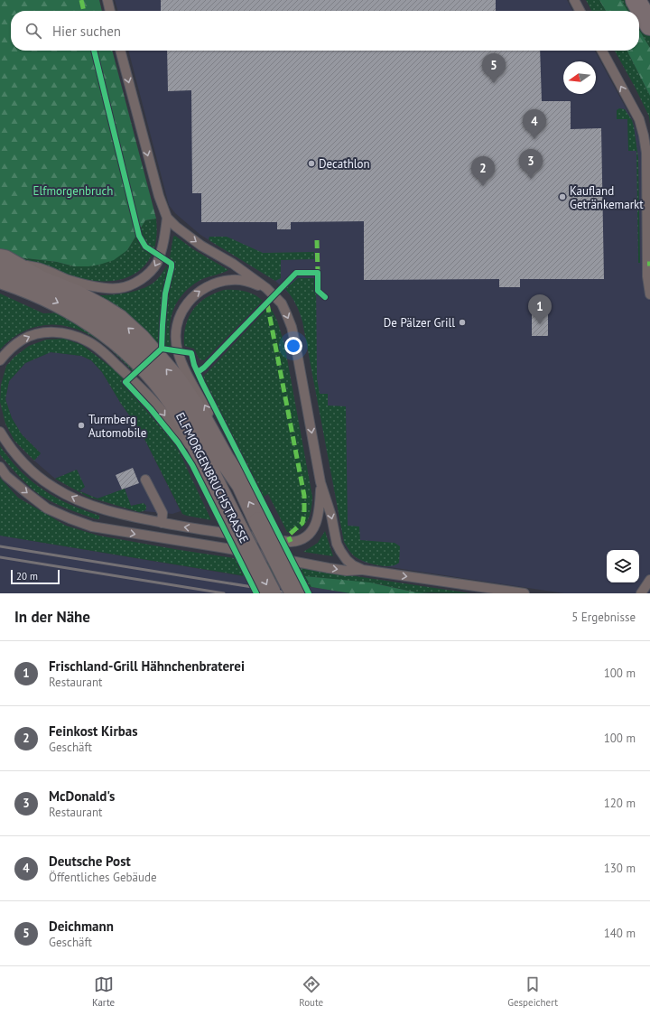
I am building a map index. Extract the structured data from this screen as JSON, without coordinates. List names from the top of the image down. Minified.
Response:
{"streets":{"main road":["ELFMORGENBRUCHSTRASSE"]},"parks":["Elfmorgenbruch"],"places":["Decathlon","Kaufland Getränkemarkt","De Pälzer Grill","Turmberg Automobile"],"scale_bar":"20 m","north":"left","page":{"search":"Hier suchen","pins":["5","4","3","2","1"],"scale":"20 m","heading":["In der Nähe","5 Ergebnisse"],"list":[{"mark":"1","name":"Frischland-Grill Hähnchenbraterei","note":"Restaurant","value":"100 m"},{"mark":"2","name":"Feinkost Kirbas","note":"Geschäft","value":"100 m"},{"mark":"3","name":"McDonald's","note":"Restaurant","value":"120 m"},{"mark":"4","name":"Deutsche Post","note":"Öffentliches Gebäude","value":"130 m"},{"mark":"5","name":"Deichmann","note":"Geschäft","value":"140 m"}],"nav":["Karte","Route","Gespeichert"]}}
